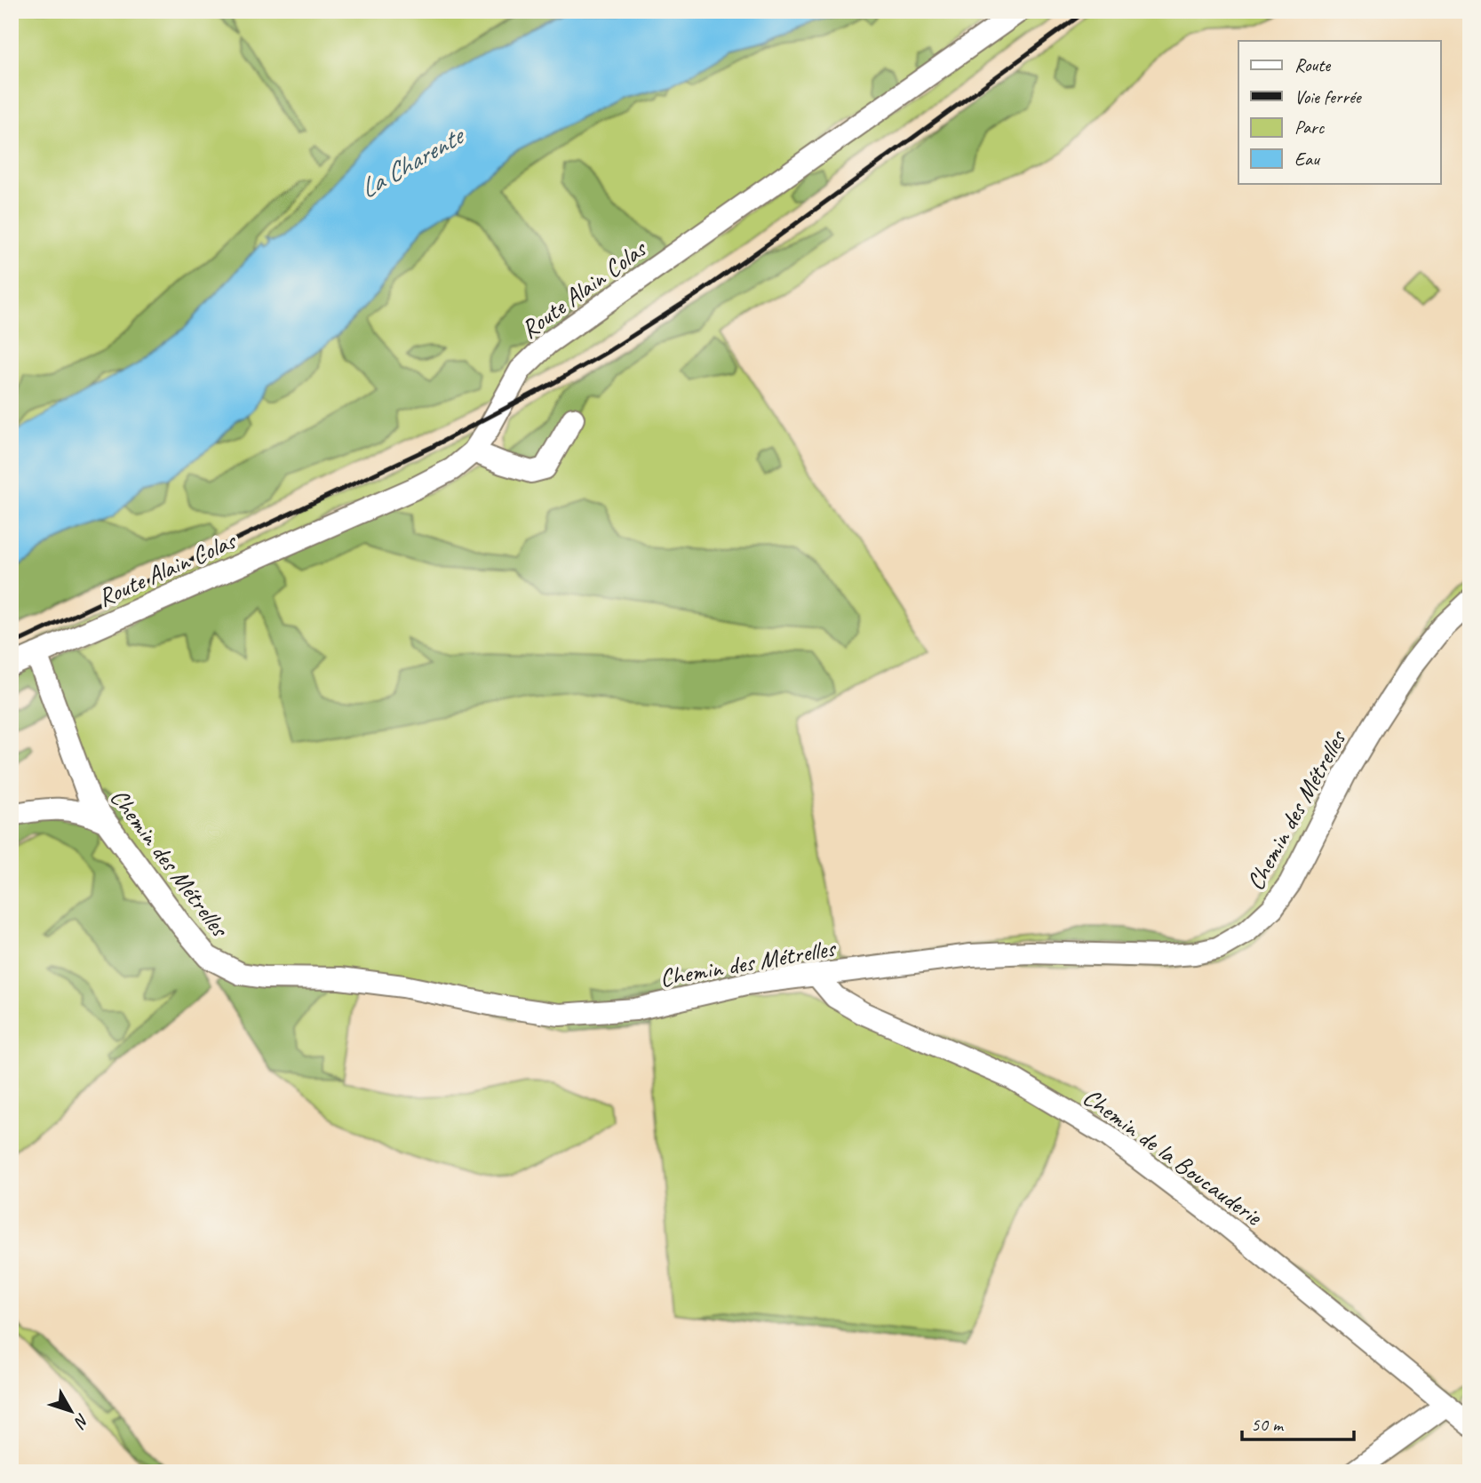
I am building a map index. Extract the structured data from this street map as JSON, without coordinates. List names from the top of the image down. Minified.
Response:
{"streets":{"street":["Route Alain Colas","Chemin des Métrelles","Chemin de la Boucauderie"]},"crossings":[["Route Alain Colas","Chemin des Métrelles"],["Chemin des Métrelles","Chemin de la Boucauderie"]],"water":["La Charente"],"legend":["Route","Voie ferrée","Parc","Eau"],"scale_bar":"50 m","north":"bottom right"}
